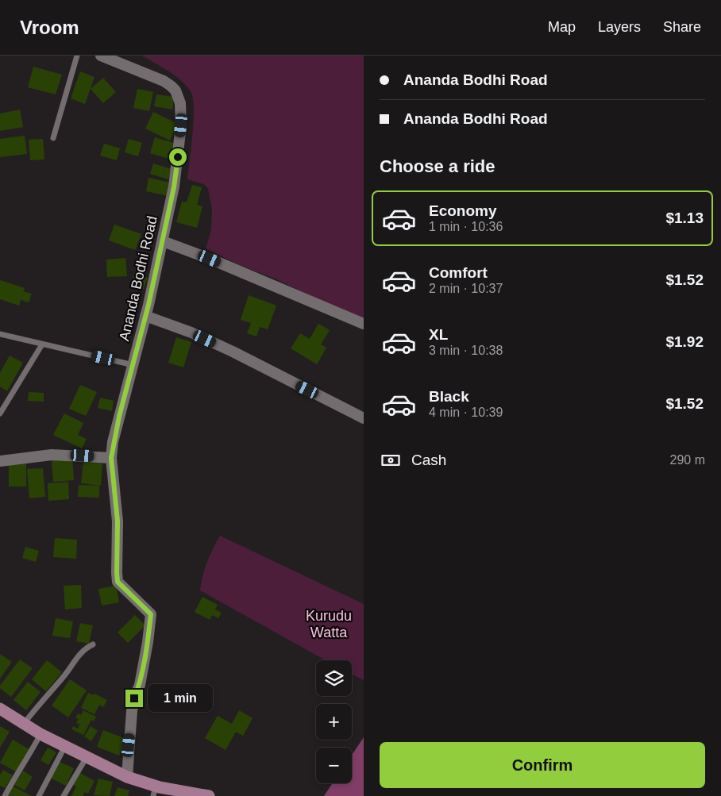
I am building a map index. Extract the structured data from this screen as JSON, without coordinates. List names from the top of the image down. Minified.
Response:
{"streets":{"street":["Ananda Bodhi Road"]},"parks":["Kurudu Watta"],"page":{"header":"Vroom","nav":["Map","Layers","Share"],"banner":["Ananda Bodhi Road","Ananda Bodhi Road"],"heading":"Choose a ride","list":[{"name":"Economy","note":"1 min · 10:36","value":"$1.13"},{"name":"Comfort","note":"2 min · 10:37","value":"$1.52"},{"name":"XL","note":"3 min · 10:38","value":"$1.92"},{"name":"Black","note":"4 min · 10:39","value":"$1.52"}],"pay":["Cash","290 m"],"map_buttons":["+","−"],"bubble":"1 min","buttons":"Confirm"}}
